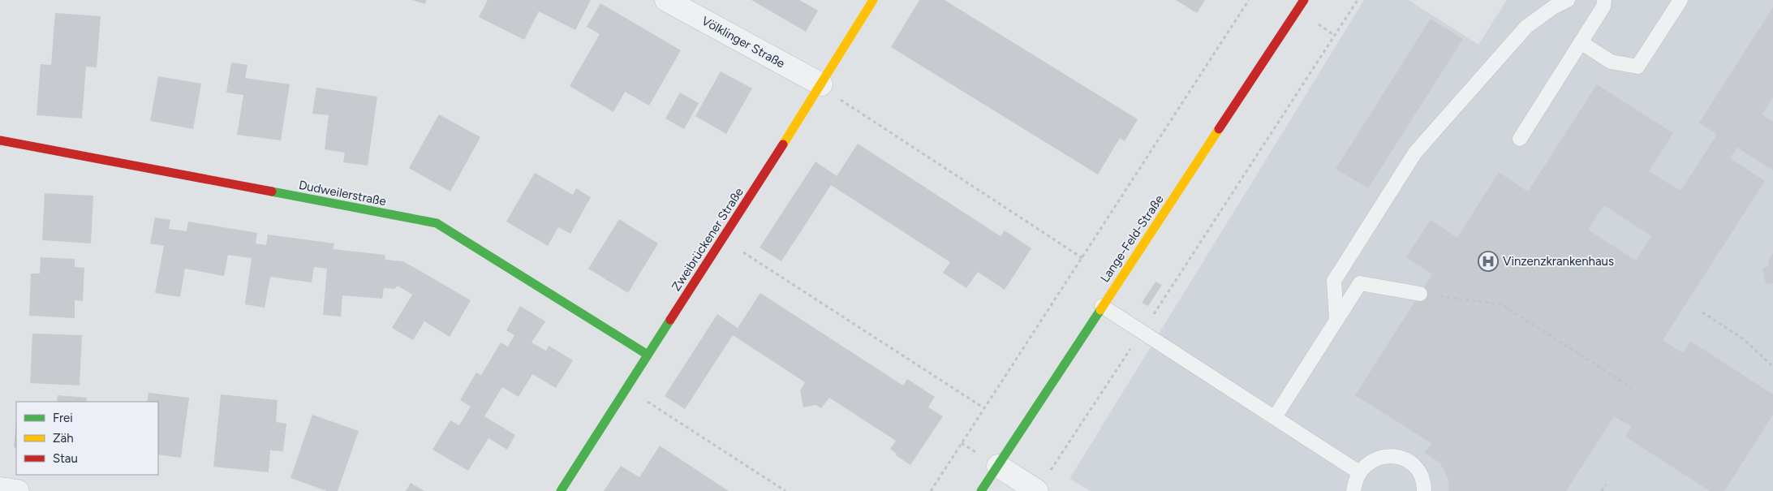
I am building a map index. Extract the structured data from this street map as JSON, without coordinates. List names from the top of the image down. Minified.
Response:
{"streets":{"street":["Völklinger Straße","Dudweilerstraße","Lange-Feld-Straße","Zweibrückener Straße"]},"crossings":[["Völklinger Straße","Zweibrückener Straße"],["Dudweilerstraße","Zweibrückener Straße"]],"places":{"hospital":["Vinzenzkrankenhaus"]},"legend":["Frei","Zäh","Stau"]}
